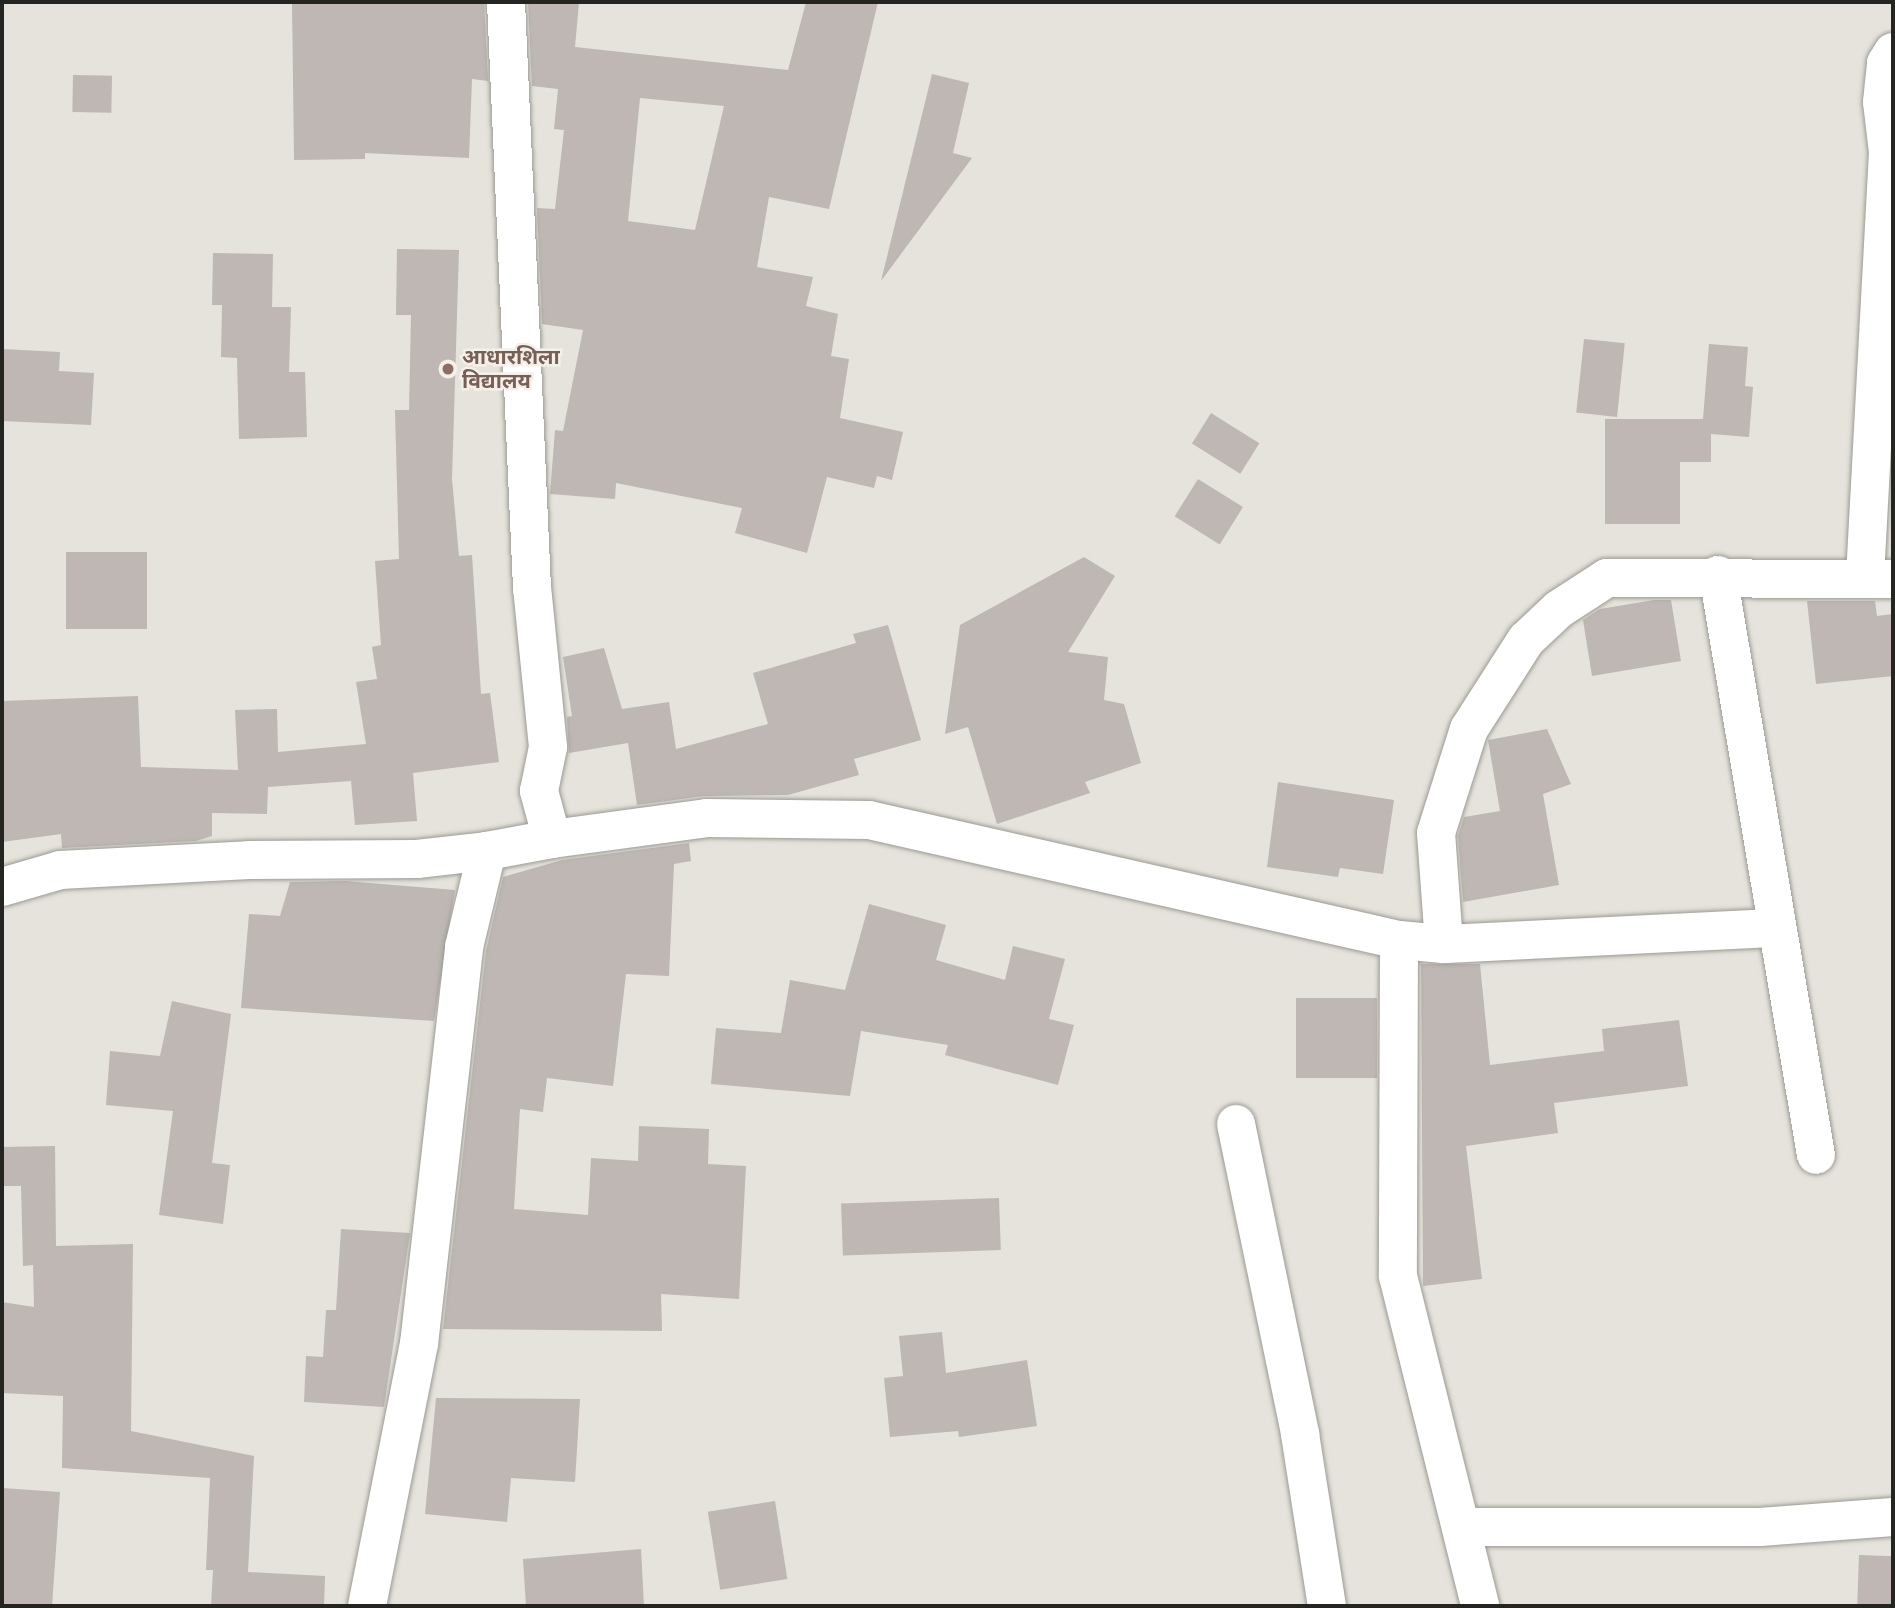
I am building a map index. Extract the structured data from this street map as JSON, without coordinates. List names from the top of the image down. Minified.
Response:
{"places":["आधारशिला विद्यालय"]}
